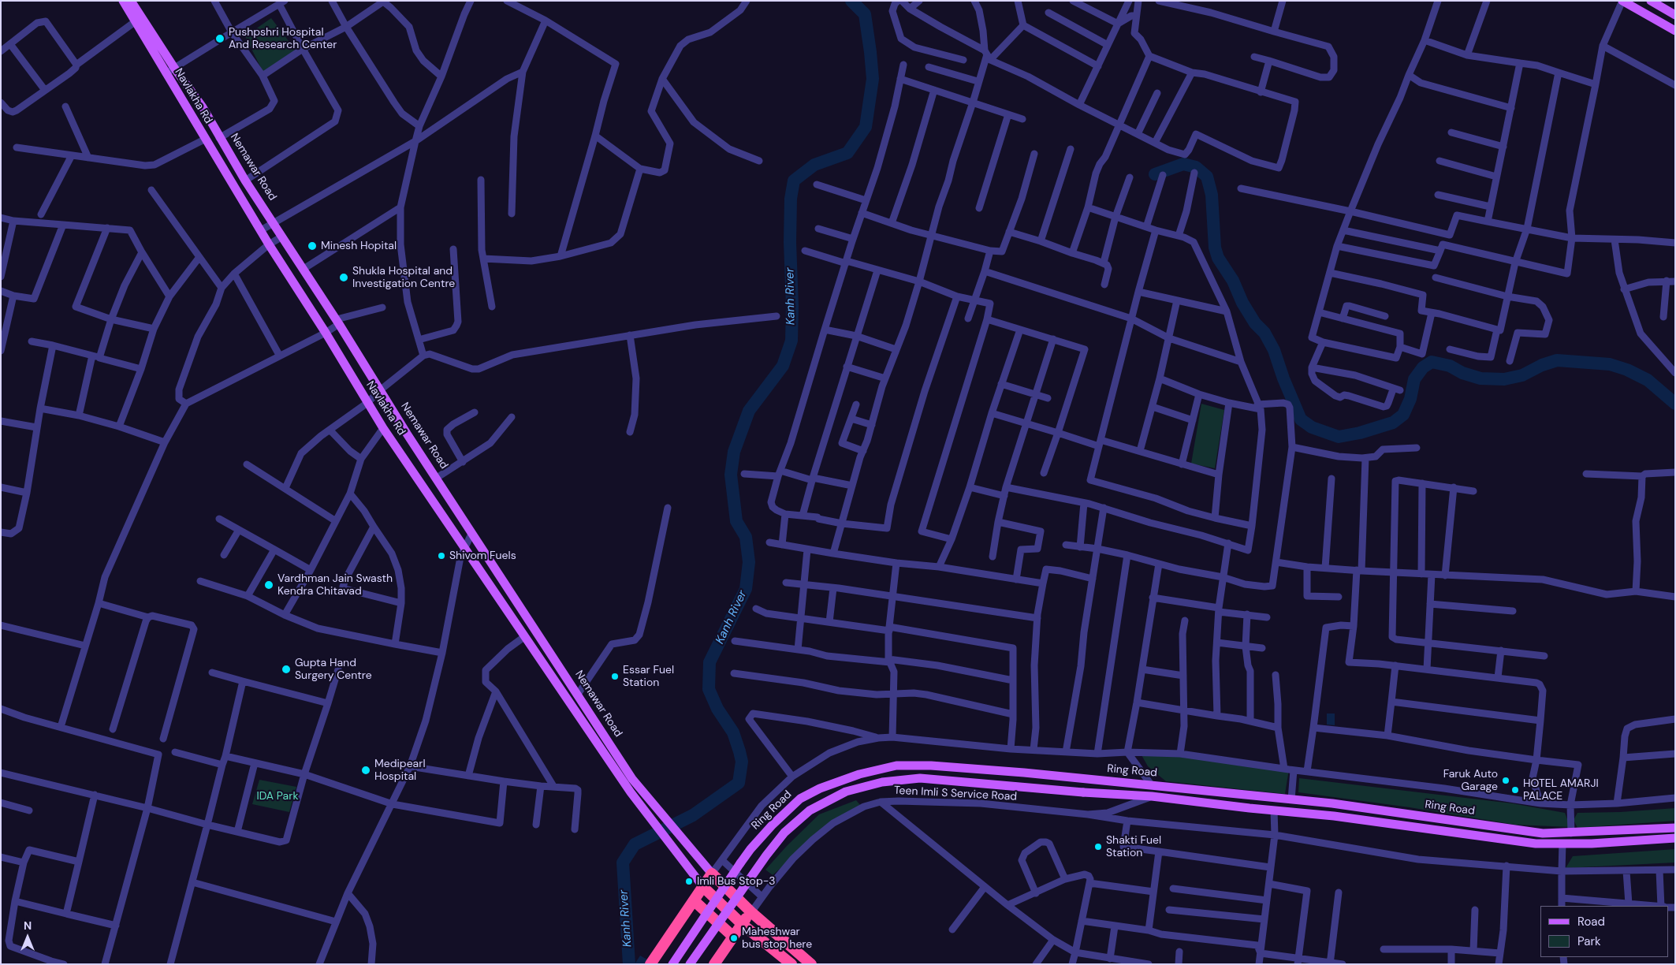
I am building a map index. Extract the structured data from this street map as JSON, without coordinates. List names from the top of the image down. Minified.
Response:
{"streets":{"main road":["Navlakha Rd","Nemawar Road","Ring Road"],"street":["Teen Imli S Service Road"]},"water":["Kanh River"],"parks":["IDA Park"],"places":["Pushpshri Hospital And Research Center","Minesh Hopital","Shukla Hospital and Investigation Centre","Shivom Fuels","Vardhman Jain Swasth Kendra Chitavad","Gupta Hand Surgery Centre","Essar Fuel Station","Medipearl Hospital","Faruk Auto Garage","HOTEL AMARJI PALACE","Shakti Fuel Station","Imli Bus Stop-3","Maheshwar bus stop here"],"legend":["Road","Park"],"north":"top"}
